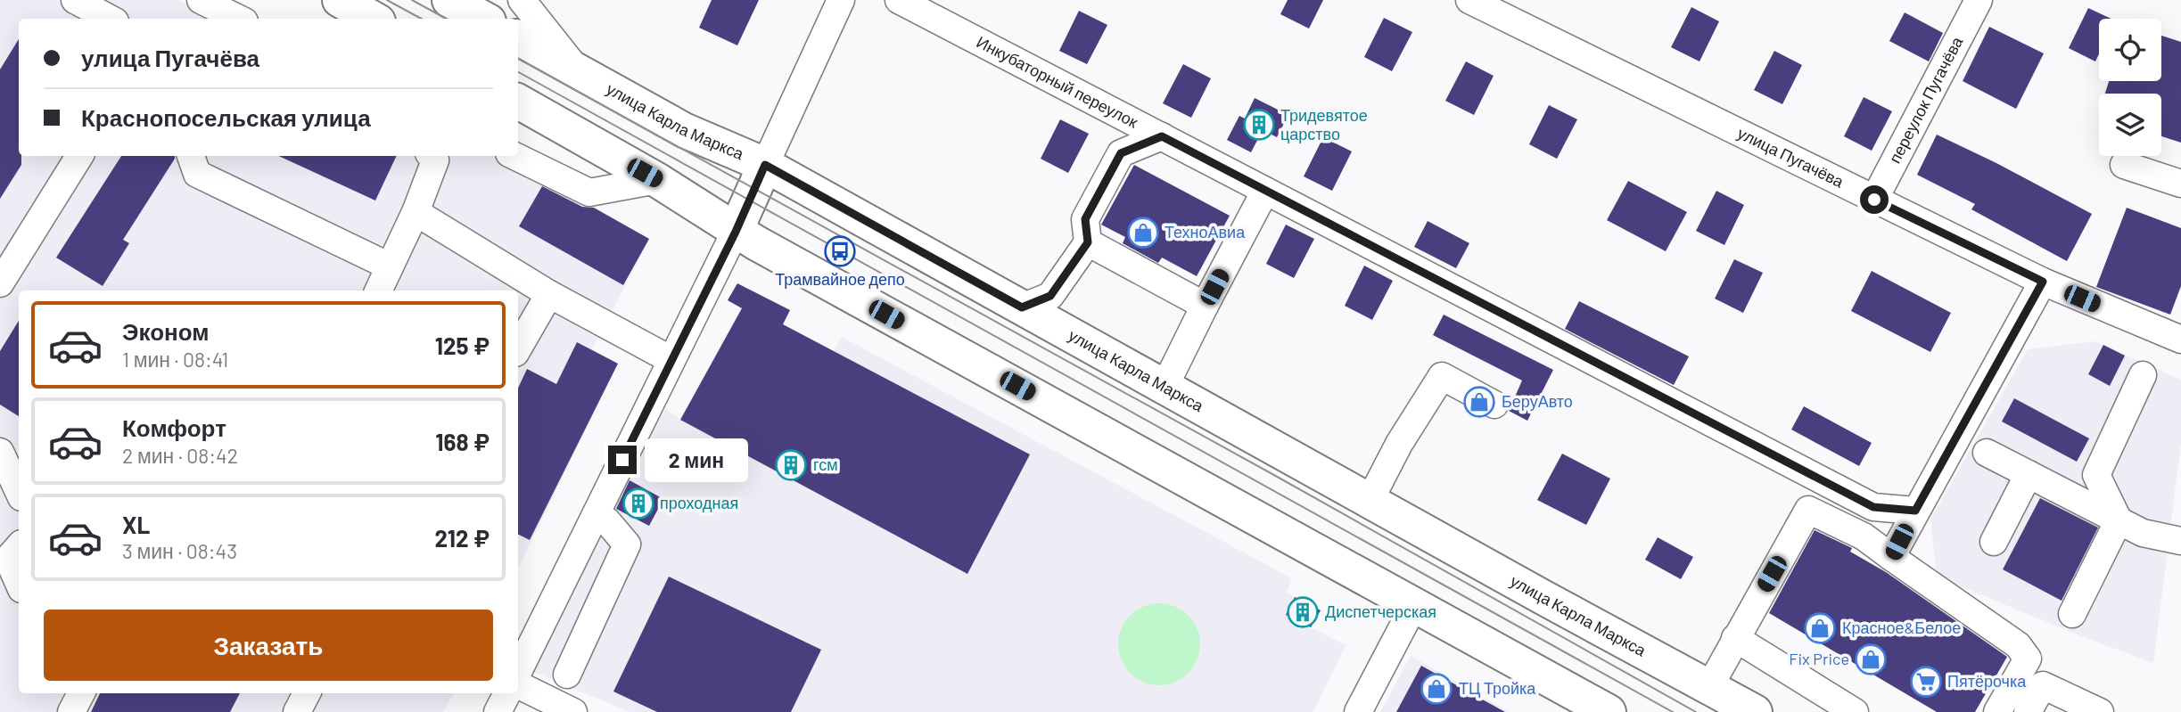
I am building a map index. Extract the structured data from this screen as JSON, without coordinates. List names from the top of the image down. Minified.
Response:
{"streets":{"main road":["улица Карла Маркса"],"street":["Инкубаторный переулок","переулок Пугачёва","улица Пугачёва"]},"crossings":[["переулок Пугачёва","улица Пугачёва"]],"places":{"building":["Тридевятое царство","гсм","проходная","Диспетчерская"],"shop":["ТехноАвиа","БеруАвто","Красное&Белое","Fix Price","ТЦ Тройка"],"bus stop":["Трамвайное депо"],"supermarket":["Пятёрочка"]},"page":{"banner":["улица Пугачёва","Краснопосельская улица"],"list":[{"name":"Эконом","note":"1 мин · 08:41","value":"125 ₽"},{"name":"Комфорт","note":"2 мин · 08:42","value":"168 ₽"},{"name":"XL","note":"3 мин · 08:43","value":"212 ₽"}],"bubble":"2 мин","buttons":"Заказать"}}
